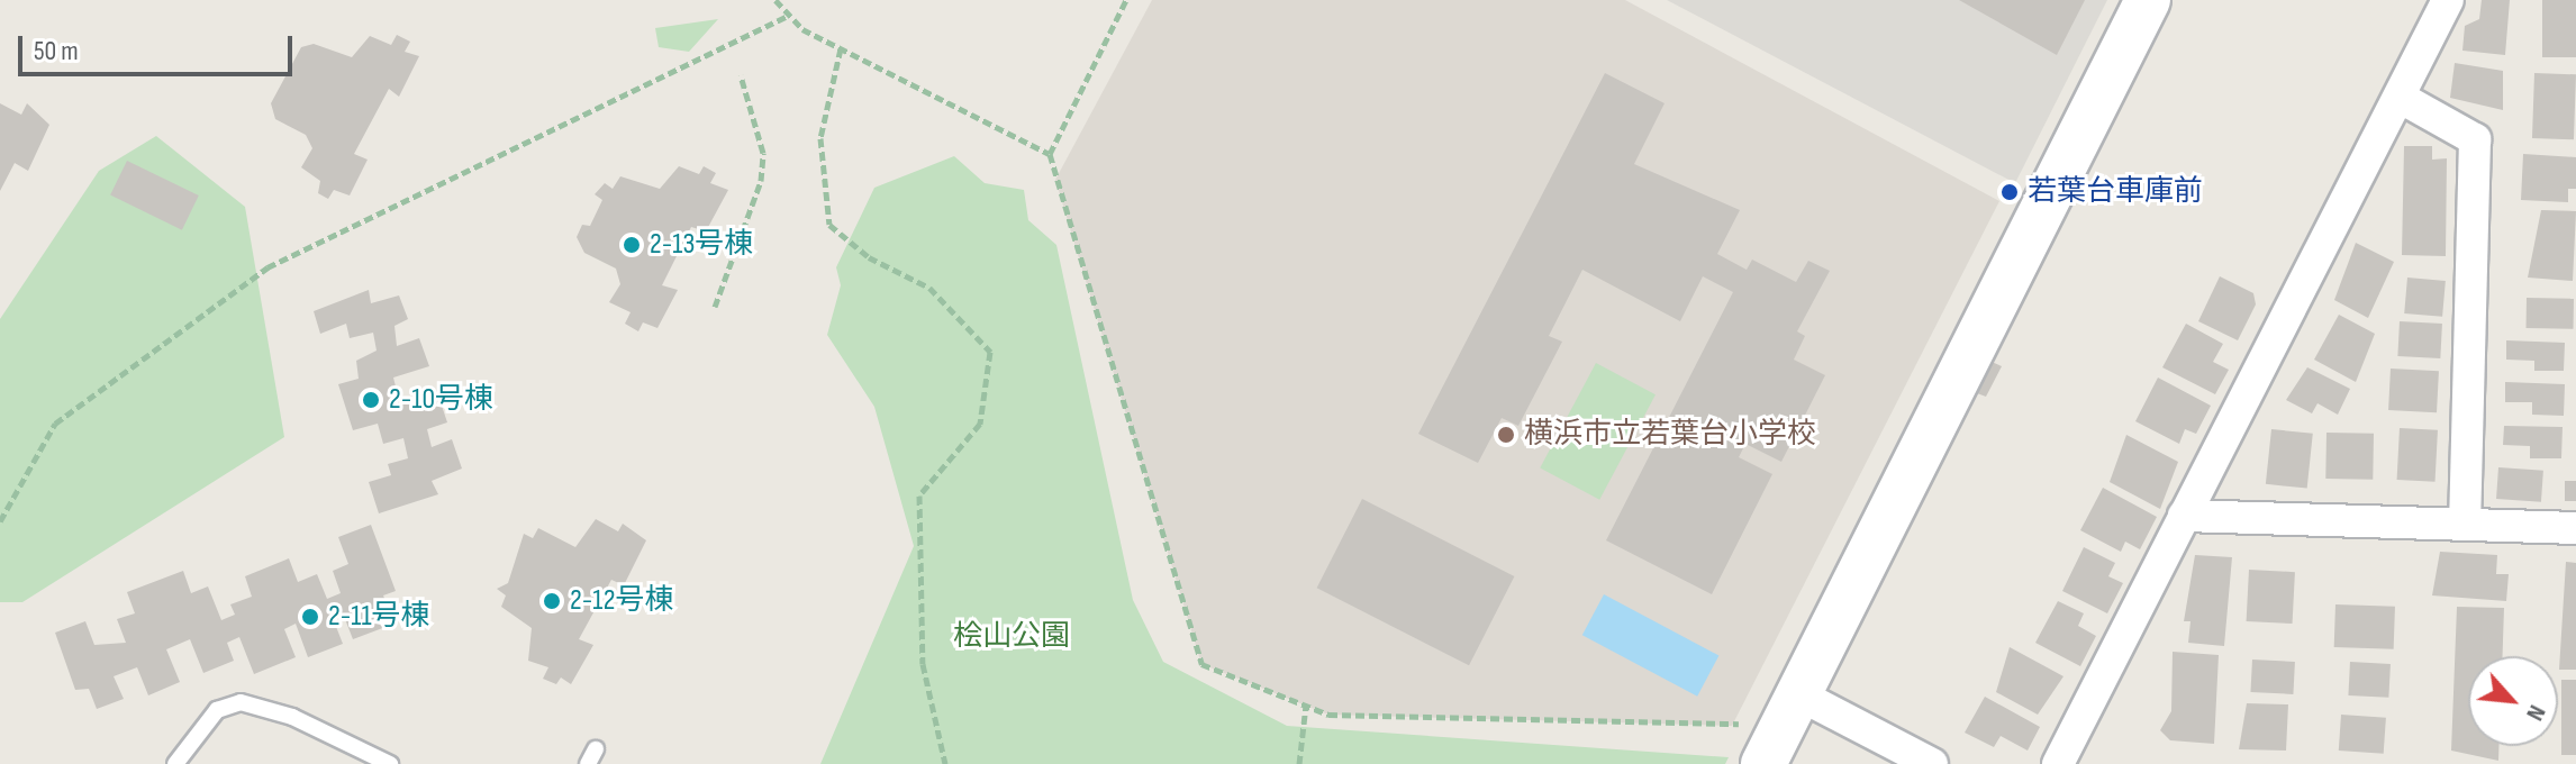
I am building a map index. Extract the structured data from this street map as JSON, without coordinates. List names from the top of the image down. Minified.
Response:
{"parks":["桧山公園"],"places":["若葉台車庫前","2-13号棟","2-10号棟","横浜市立若葉台小学校","2-12号棟","2-11号棟"],"scale_bar":"50 m","north":"bottom right"}
